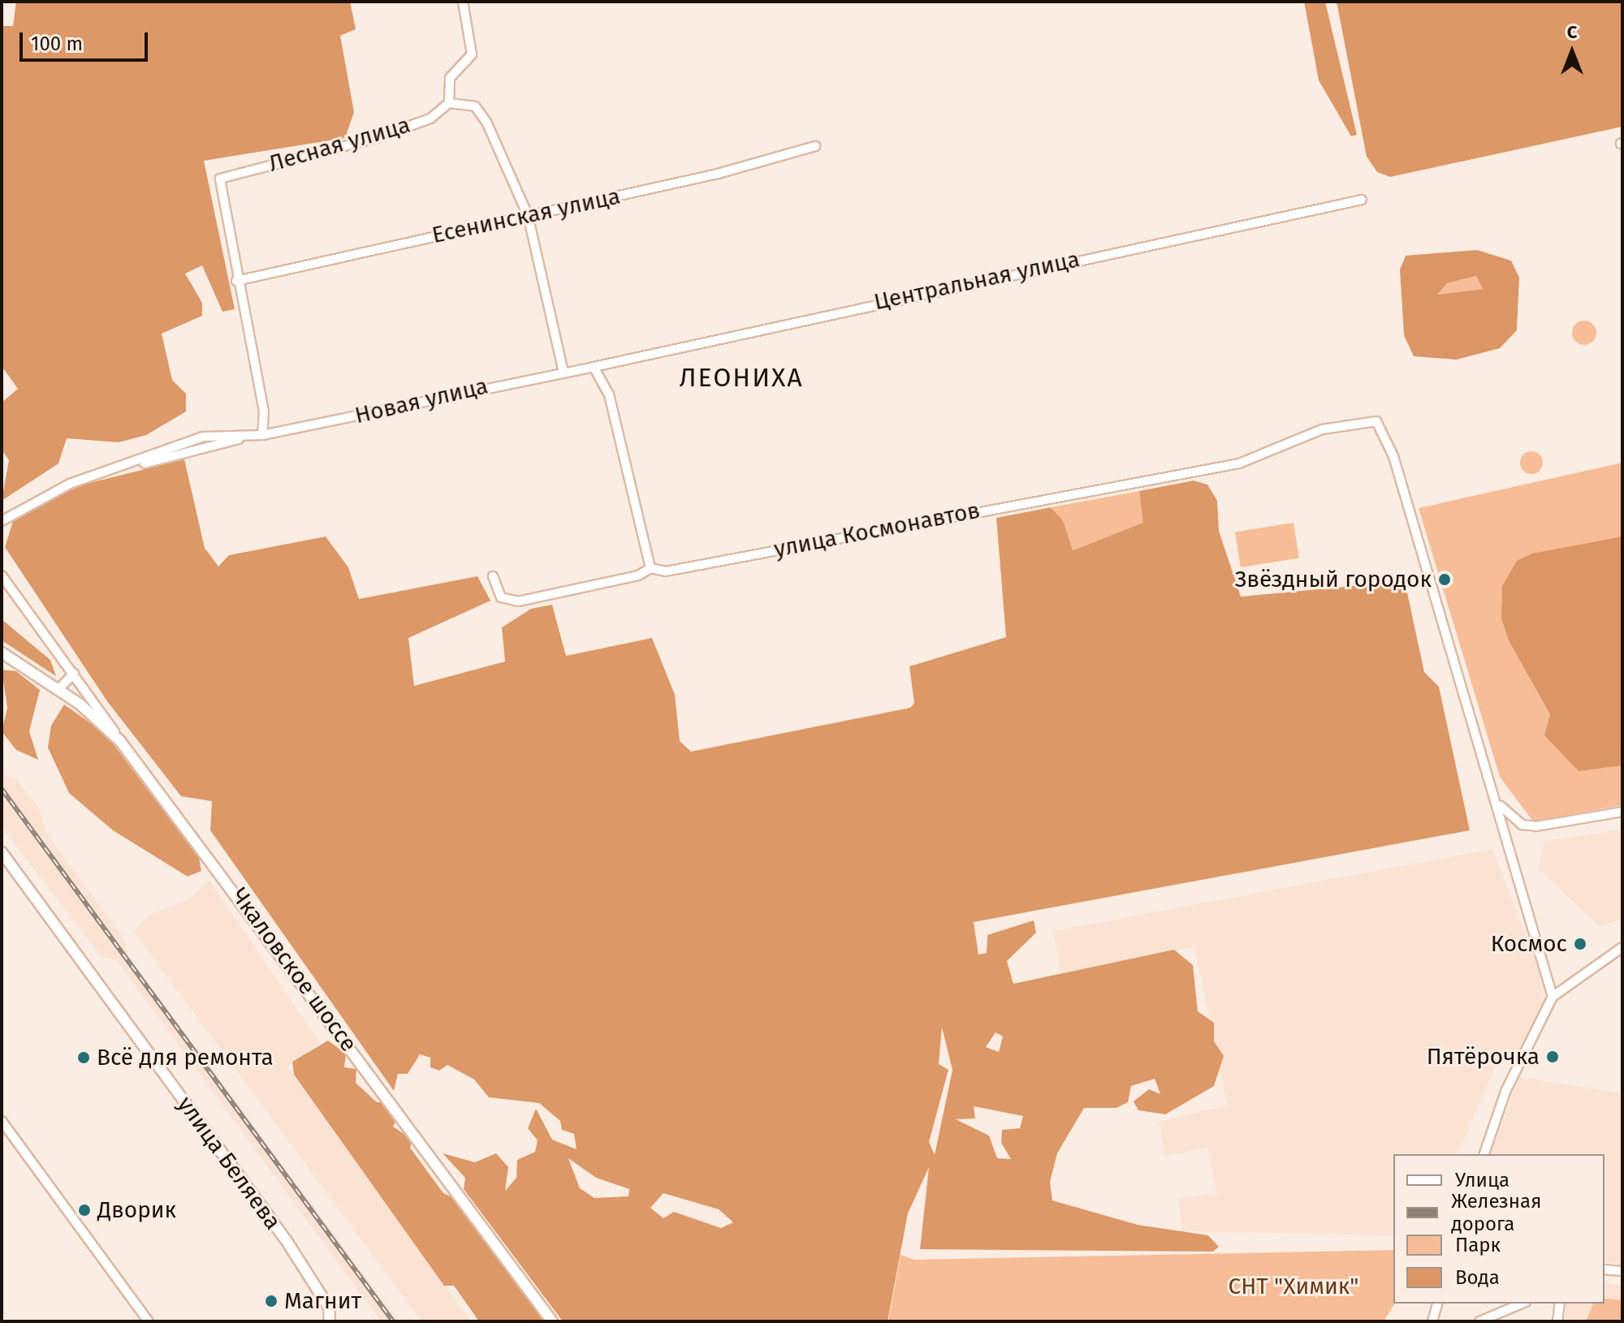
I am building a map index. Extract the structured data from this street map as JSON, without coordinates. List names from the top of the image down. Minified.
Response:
{"streets":{"street":["Лесная улица","Есенинская улица","Центральная улица","Новая улица","улица Космонавтов","Чкаловское шоссе","улица Беляева"]},"crossings":[["Лесная улица","Есенинская улица"],["Центральная улица","Новая улица"]],"districts":["ЛЕОНИХА"],"parks":["СНТ \"Химик\""],"places":["Звёздный городок","Космос","Пятёрочка","Всё для ремонта","Дворик","Магнит"],"legend":["Улица","Железная дорога","Парк","Вода"],"scale_bar":"100 m","north":"top"}
